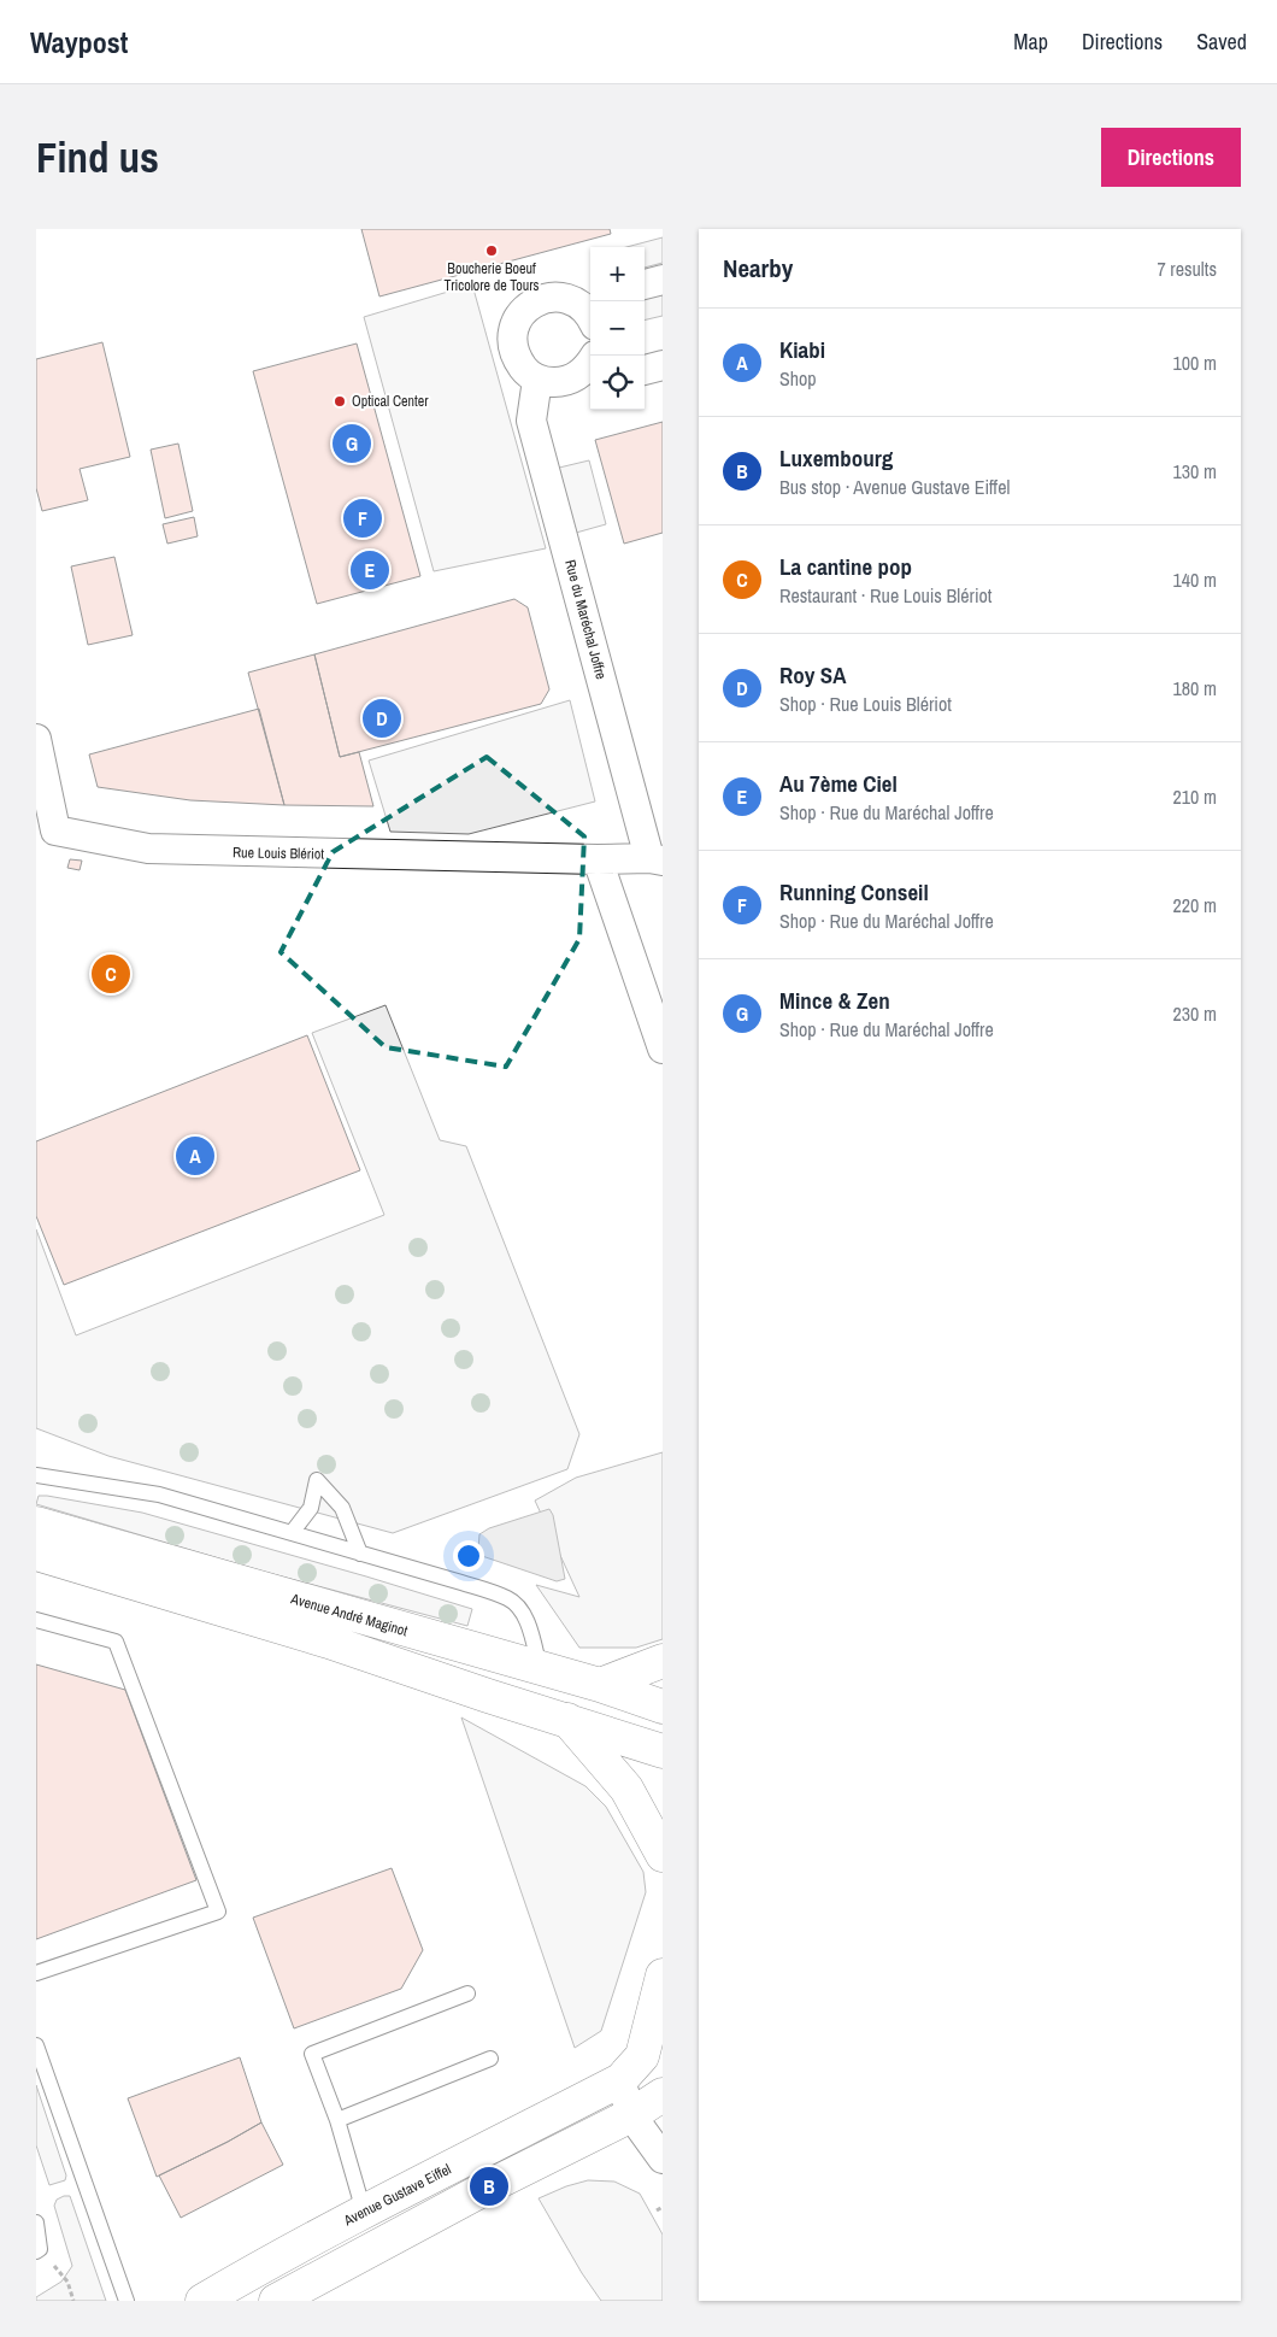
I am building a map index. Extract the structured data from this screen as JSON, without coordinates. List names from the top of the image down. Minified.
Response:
{"streets":{"main road":["Avenue André Maginot","Avenue Gustave Eiffel"],"street":["Rue du Maréchal Joffre","Rue Louis Blériot"]},"crossings":[["Rue du Maréchal Joffre","Rue Louis Blériot"]],"places":["Boucherie Boeuf Tricolore de Tours","Optical Center"],"page":{"header":"Waypost","nav":["Map","Directions","Saved"],"buttons":"Directions","title":"Find us","heading":["Nearby","7 results"],"map_buttons":["+","−"],"list":[{"mark":"A","name":"Kiabi","note":"Shop","value":"100 m"},{"mark":"B","name":"Luxembourg","note":"Bus stop · Avenue Gustave Eiffel","value":"130 m"},{"mark":"C","name":"La cantine pop","note":"Restaurant · Rue Louis Blériot","value":"140 m"},{"mark":"D","name":"Roy SA","note":"Shop · Rue Louis Blériot","value":"180 m"},{"mark":"E","name":"Au 7ème Ciel","note":"Shop · Rue du Maréchal Joffre","value":"210 m"},{"mark":"F","name":"Running Conseil","note":"Shop · Rue du Maréchal Joffre","value":"220 m"},{"mark":"G","name":"Mince & Zen","note":"Shop · Rue du Maréchal Joffre","value":"230 m"}],"pins":["G","F","E","D","C","A","B"]}}
